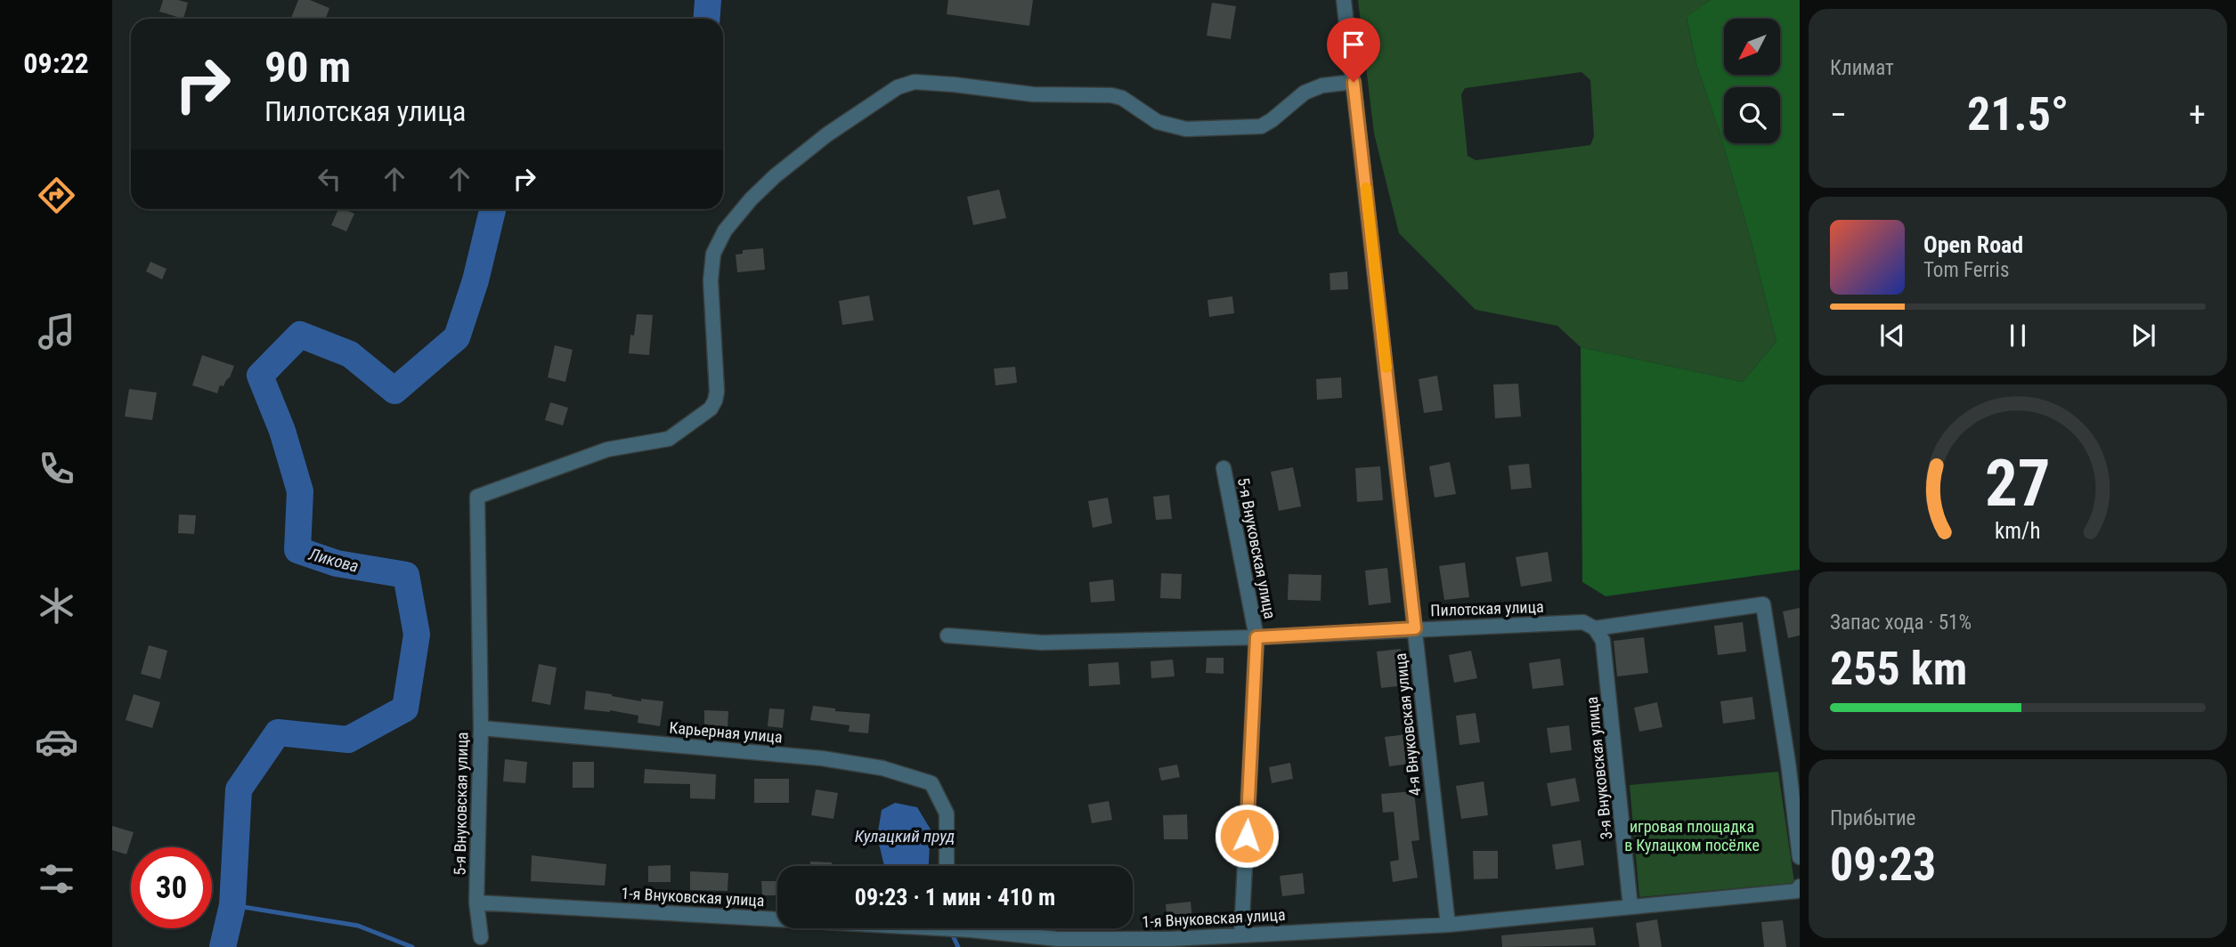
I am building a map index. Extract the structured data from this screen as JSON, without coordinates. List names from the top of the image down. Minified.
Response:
{"streets":{"street":["5-я Внуковская улица","Пилотская улица","4-я Внуковская улица","Карьерная улица","3-я Внуковская улица","1-я Внуковская улица"]},"crossings":[["5-я Внуковская улица","Пилотская улица"],["5-я Внуковская улица","4-я Внуковская улица"],["5-я Внуковская улица","Карьерная улица"],["5-я Внуковская улица","1-я Внуковская улица"],["Пилотская улица","4-я Внуковская улица"],["Пилотская улица","3-я Внуковская улица"],["4-я Внуковская улица","1-я Внуковская улица"],["3-я Внуковская улица","1-я Внуковская улица"]],"water":["Ликова","Кулацкий пруд"],"parks":["игровая площадка в Кулацком посёлке"],"north":"bottom left","page":{"tabs":"09:22","tile":["Климат",["Запас хода · 51%","255 km"],["Прибытие","09:23"]],"turn":["90 m","Пилотская улица"],"heat":["−","21.5°","+"],"song":["Open Road","Tom Ferris"],"limit":"30","trip":"09:23 · 1 мин · 410 m","gauge":["27","km/h"]}}
